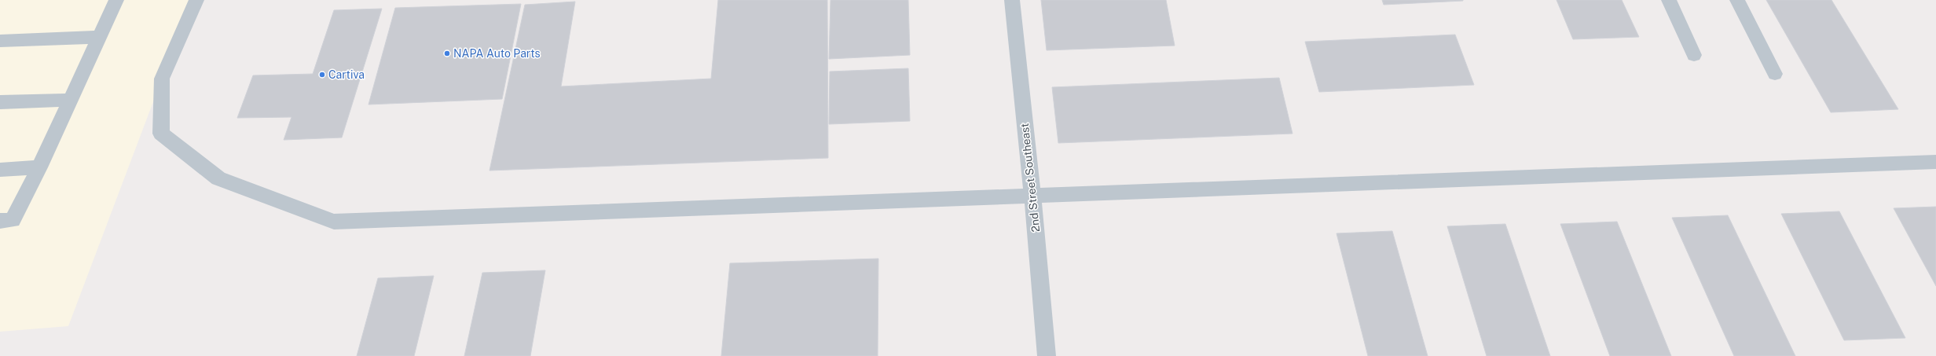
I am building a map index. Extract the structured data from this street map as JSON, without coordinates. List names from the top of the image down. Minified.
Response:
{"streets":{"street":["2nd Street Southeast"]},"places":["NAPA Auto Parts","Cartiva"]}
